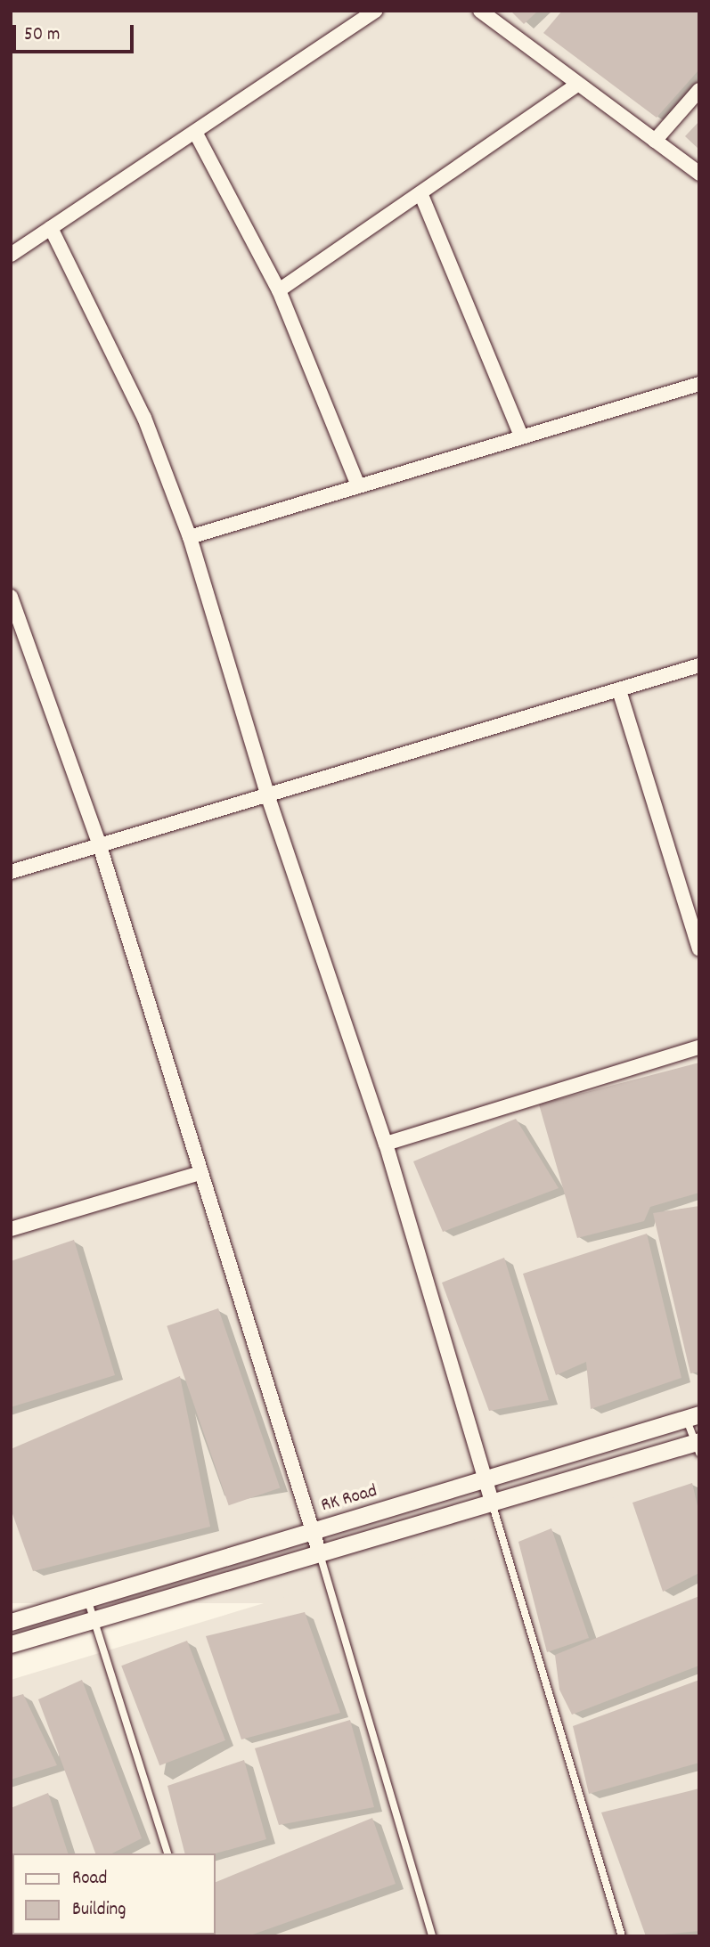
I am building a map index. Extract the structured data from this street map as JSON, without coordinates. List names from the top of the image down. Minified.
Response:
{"streets":{"street":["RK Road"]},"legend":["Road","Building"],"scale_bar":"50 m"}
